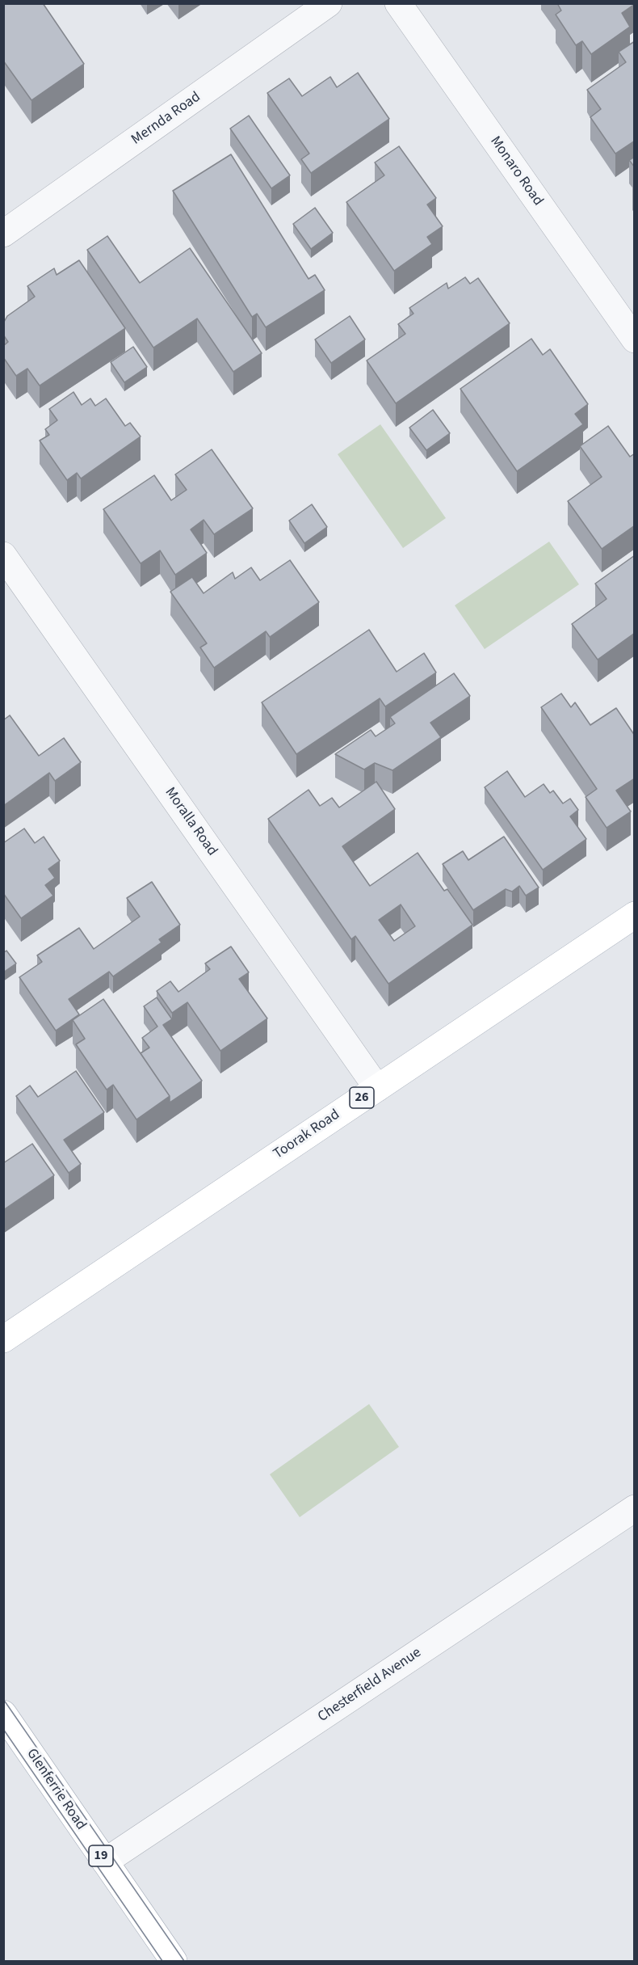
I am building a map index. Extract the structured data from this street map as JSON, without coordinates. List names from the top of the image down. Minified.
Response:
{"streets":{"main road":["26","Toorak Road","Glenferrie Road","19"],"street":["Mernda Road","Monaro Road","Moralla Road","Chesterfield Avenue"]},"crossings":[["Moralla Road","Toorak Road"],["Chesterfield Avenue","Glenferrie Road"]]}
